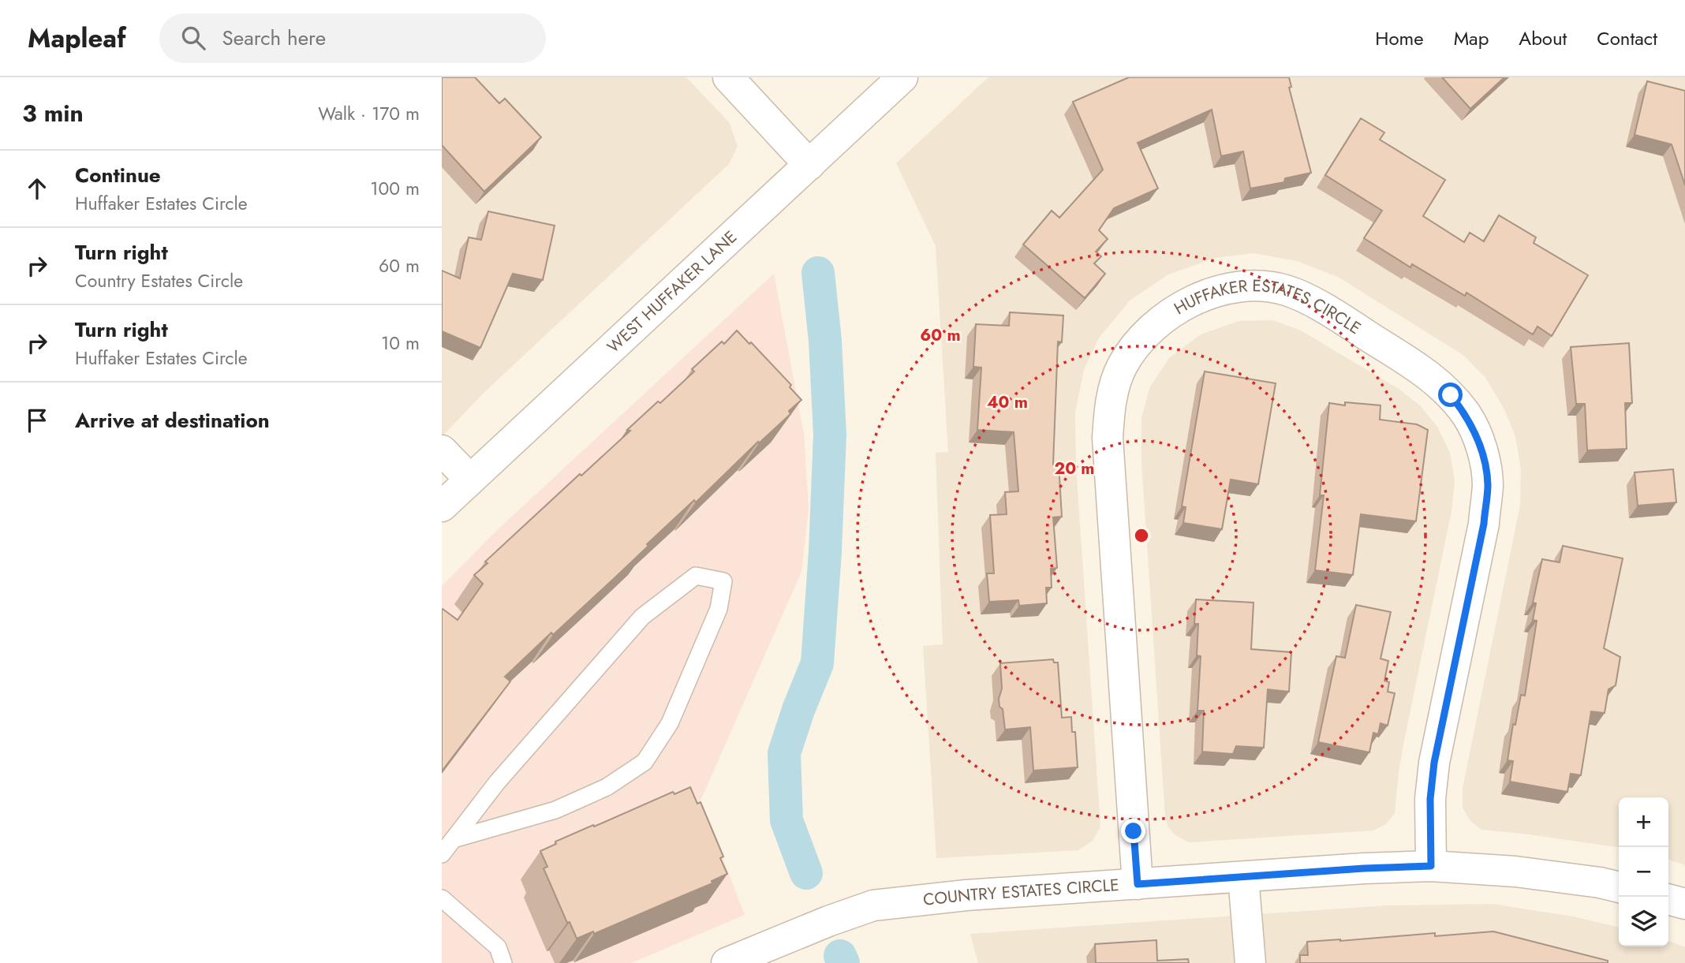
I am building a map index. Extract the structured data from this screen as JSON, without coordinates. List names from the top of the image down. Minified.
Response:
{"streets":{"street":["WEST HUFFAKER LANE","HUFFAKER ESTATES CIRCLE","COUNTRY ESTATES CIRCLE"]},"crossings":[["HUFFAKER ESTATES CIRCLE","COUNTRY ESTATES CIRCLE"]],"page":{"header":"Mapleaf","search":"Search here","nav":["Home","Map","About","Contact"],"heading":["3 min","Walk · 170 m"],"list":[["Continue","Huffaker Estates Circle","100 m"],["Turn right","Country Estates Circle","60 m"],["Turn right","Huffaker Estates Circle","10 m"],"Arrive at destination"],"map_buttons":["+","−"]},"rings":["60 m","40 m","20 m"]}
